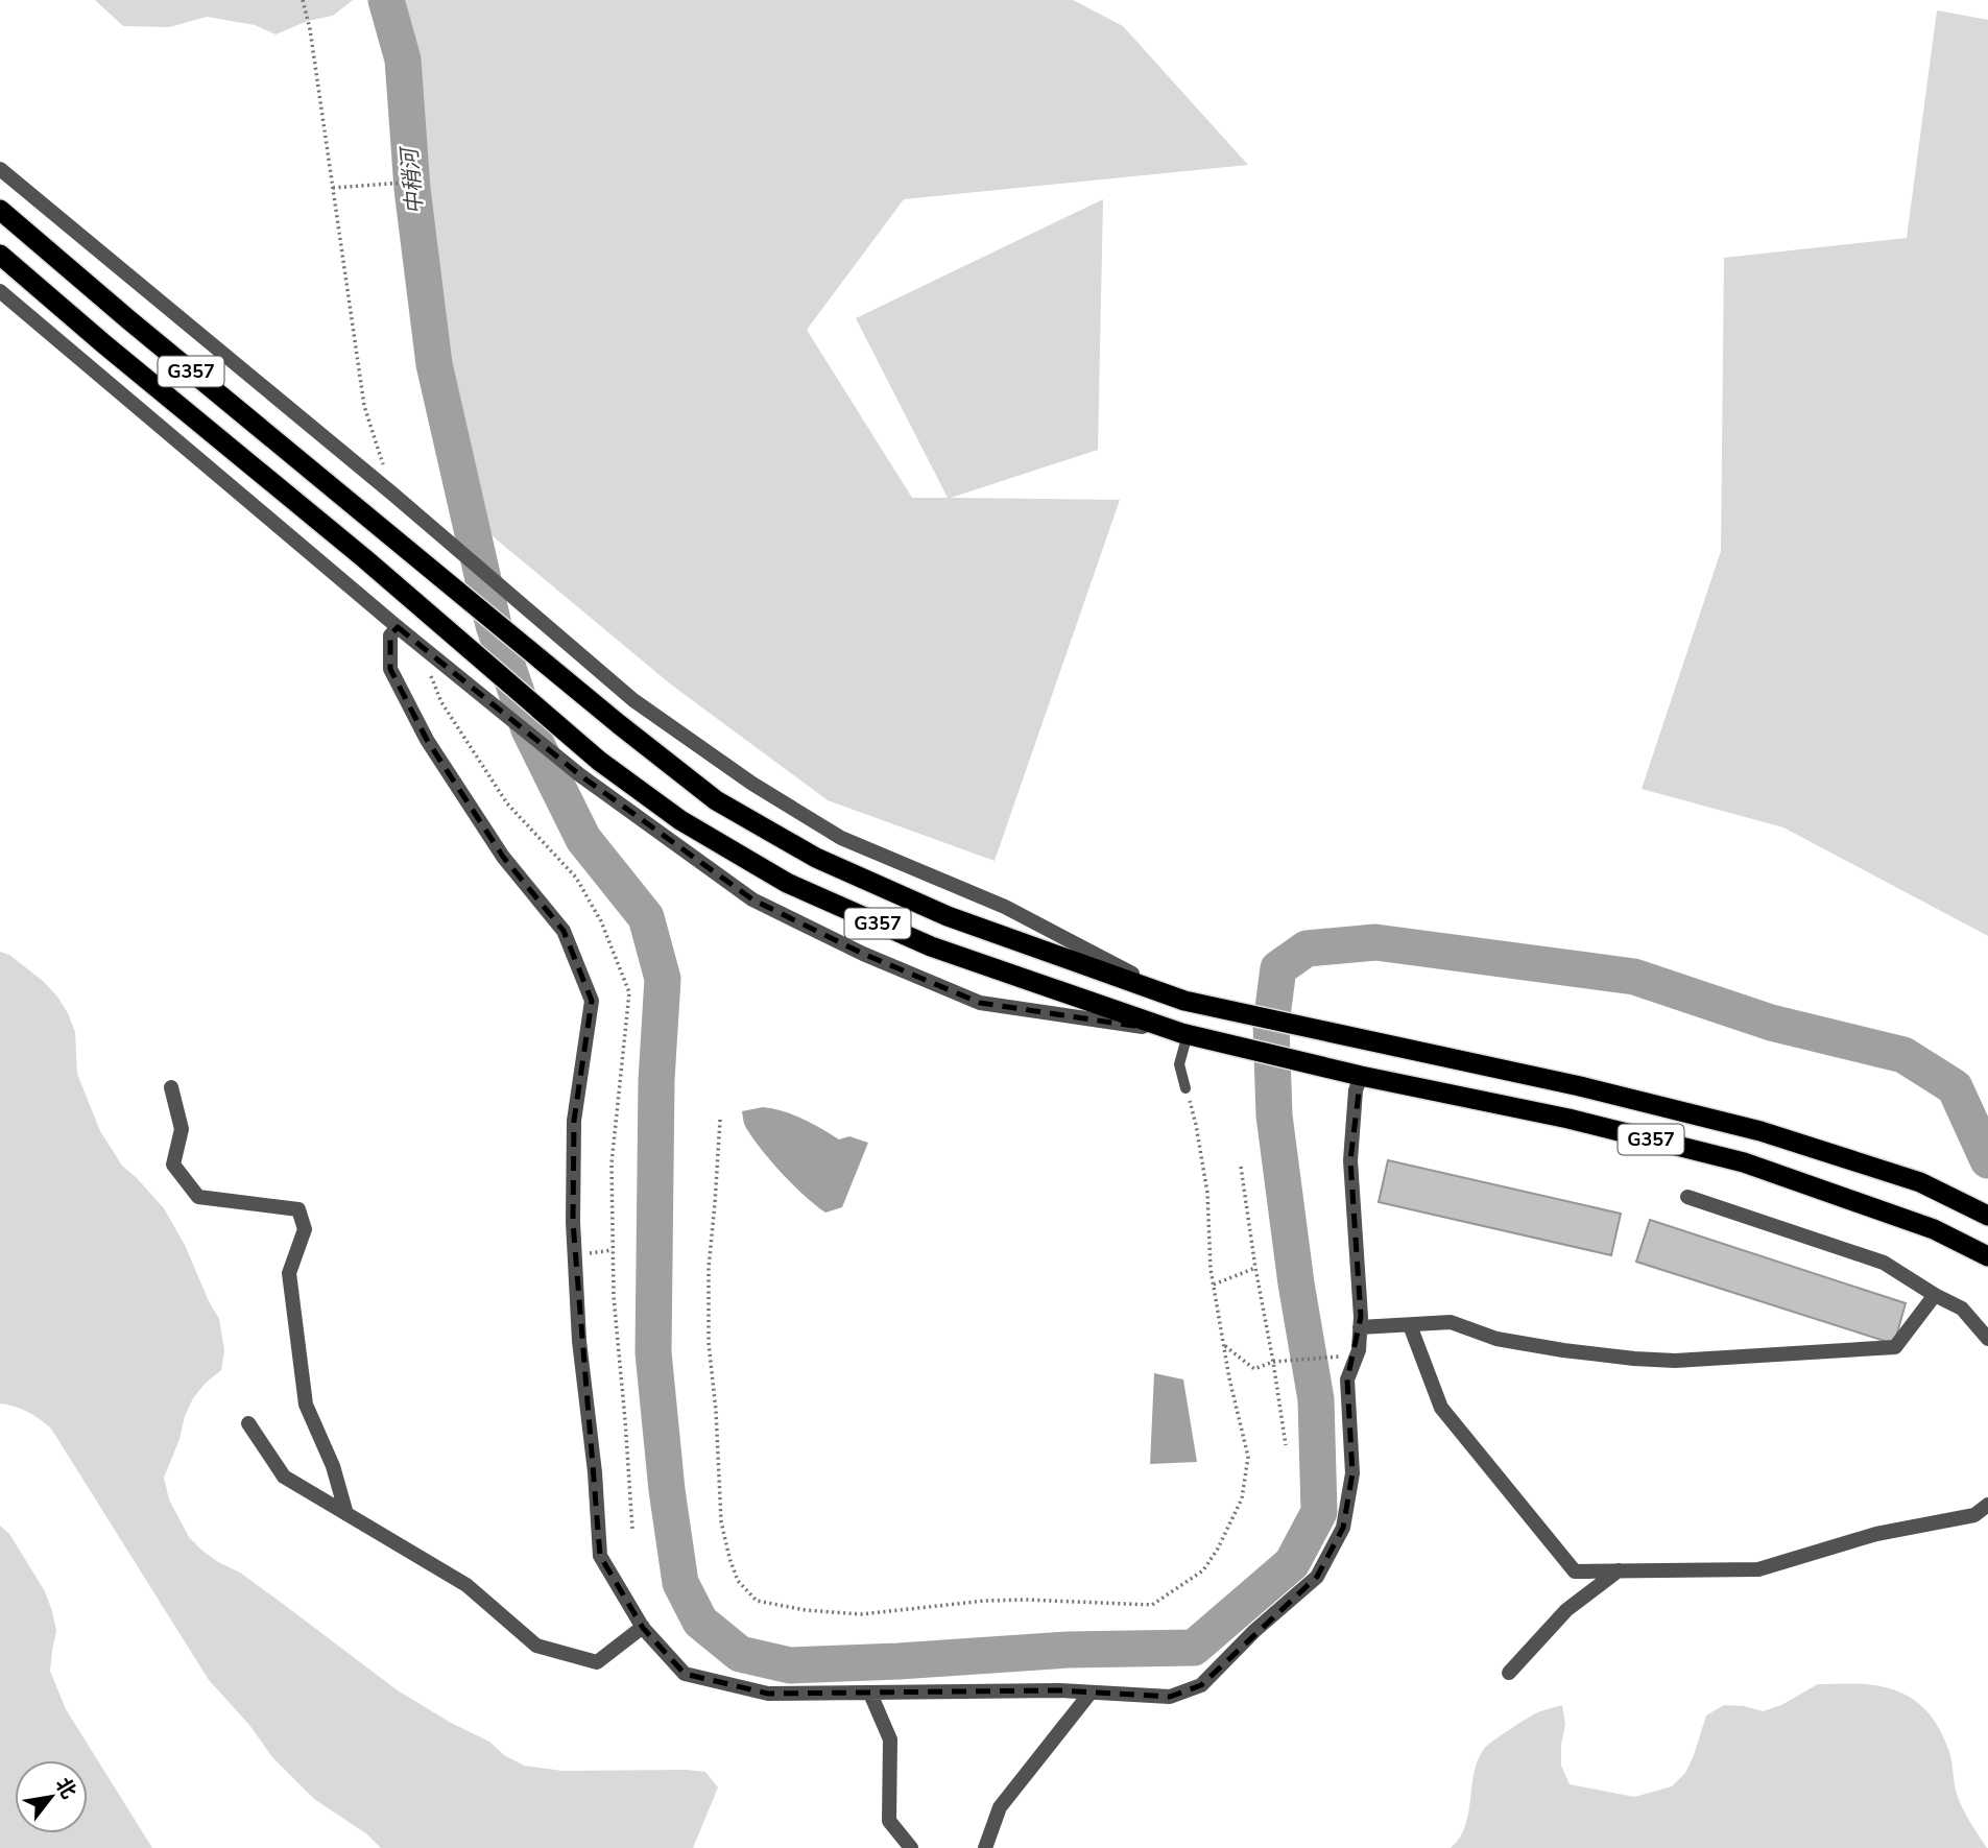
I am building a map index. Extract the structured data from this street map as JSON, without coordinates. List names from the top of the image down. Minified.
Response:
{"streets":{"highway":["G357"]},"water":["中稍河"],"north":"top right"}
